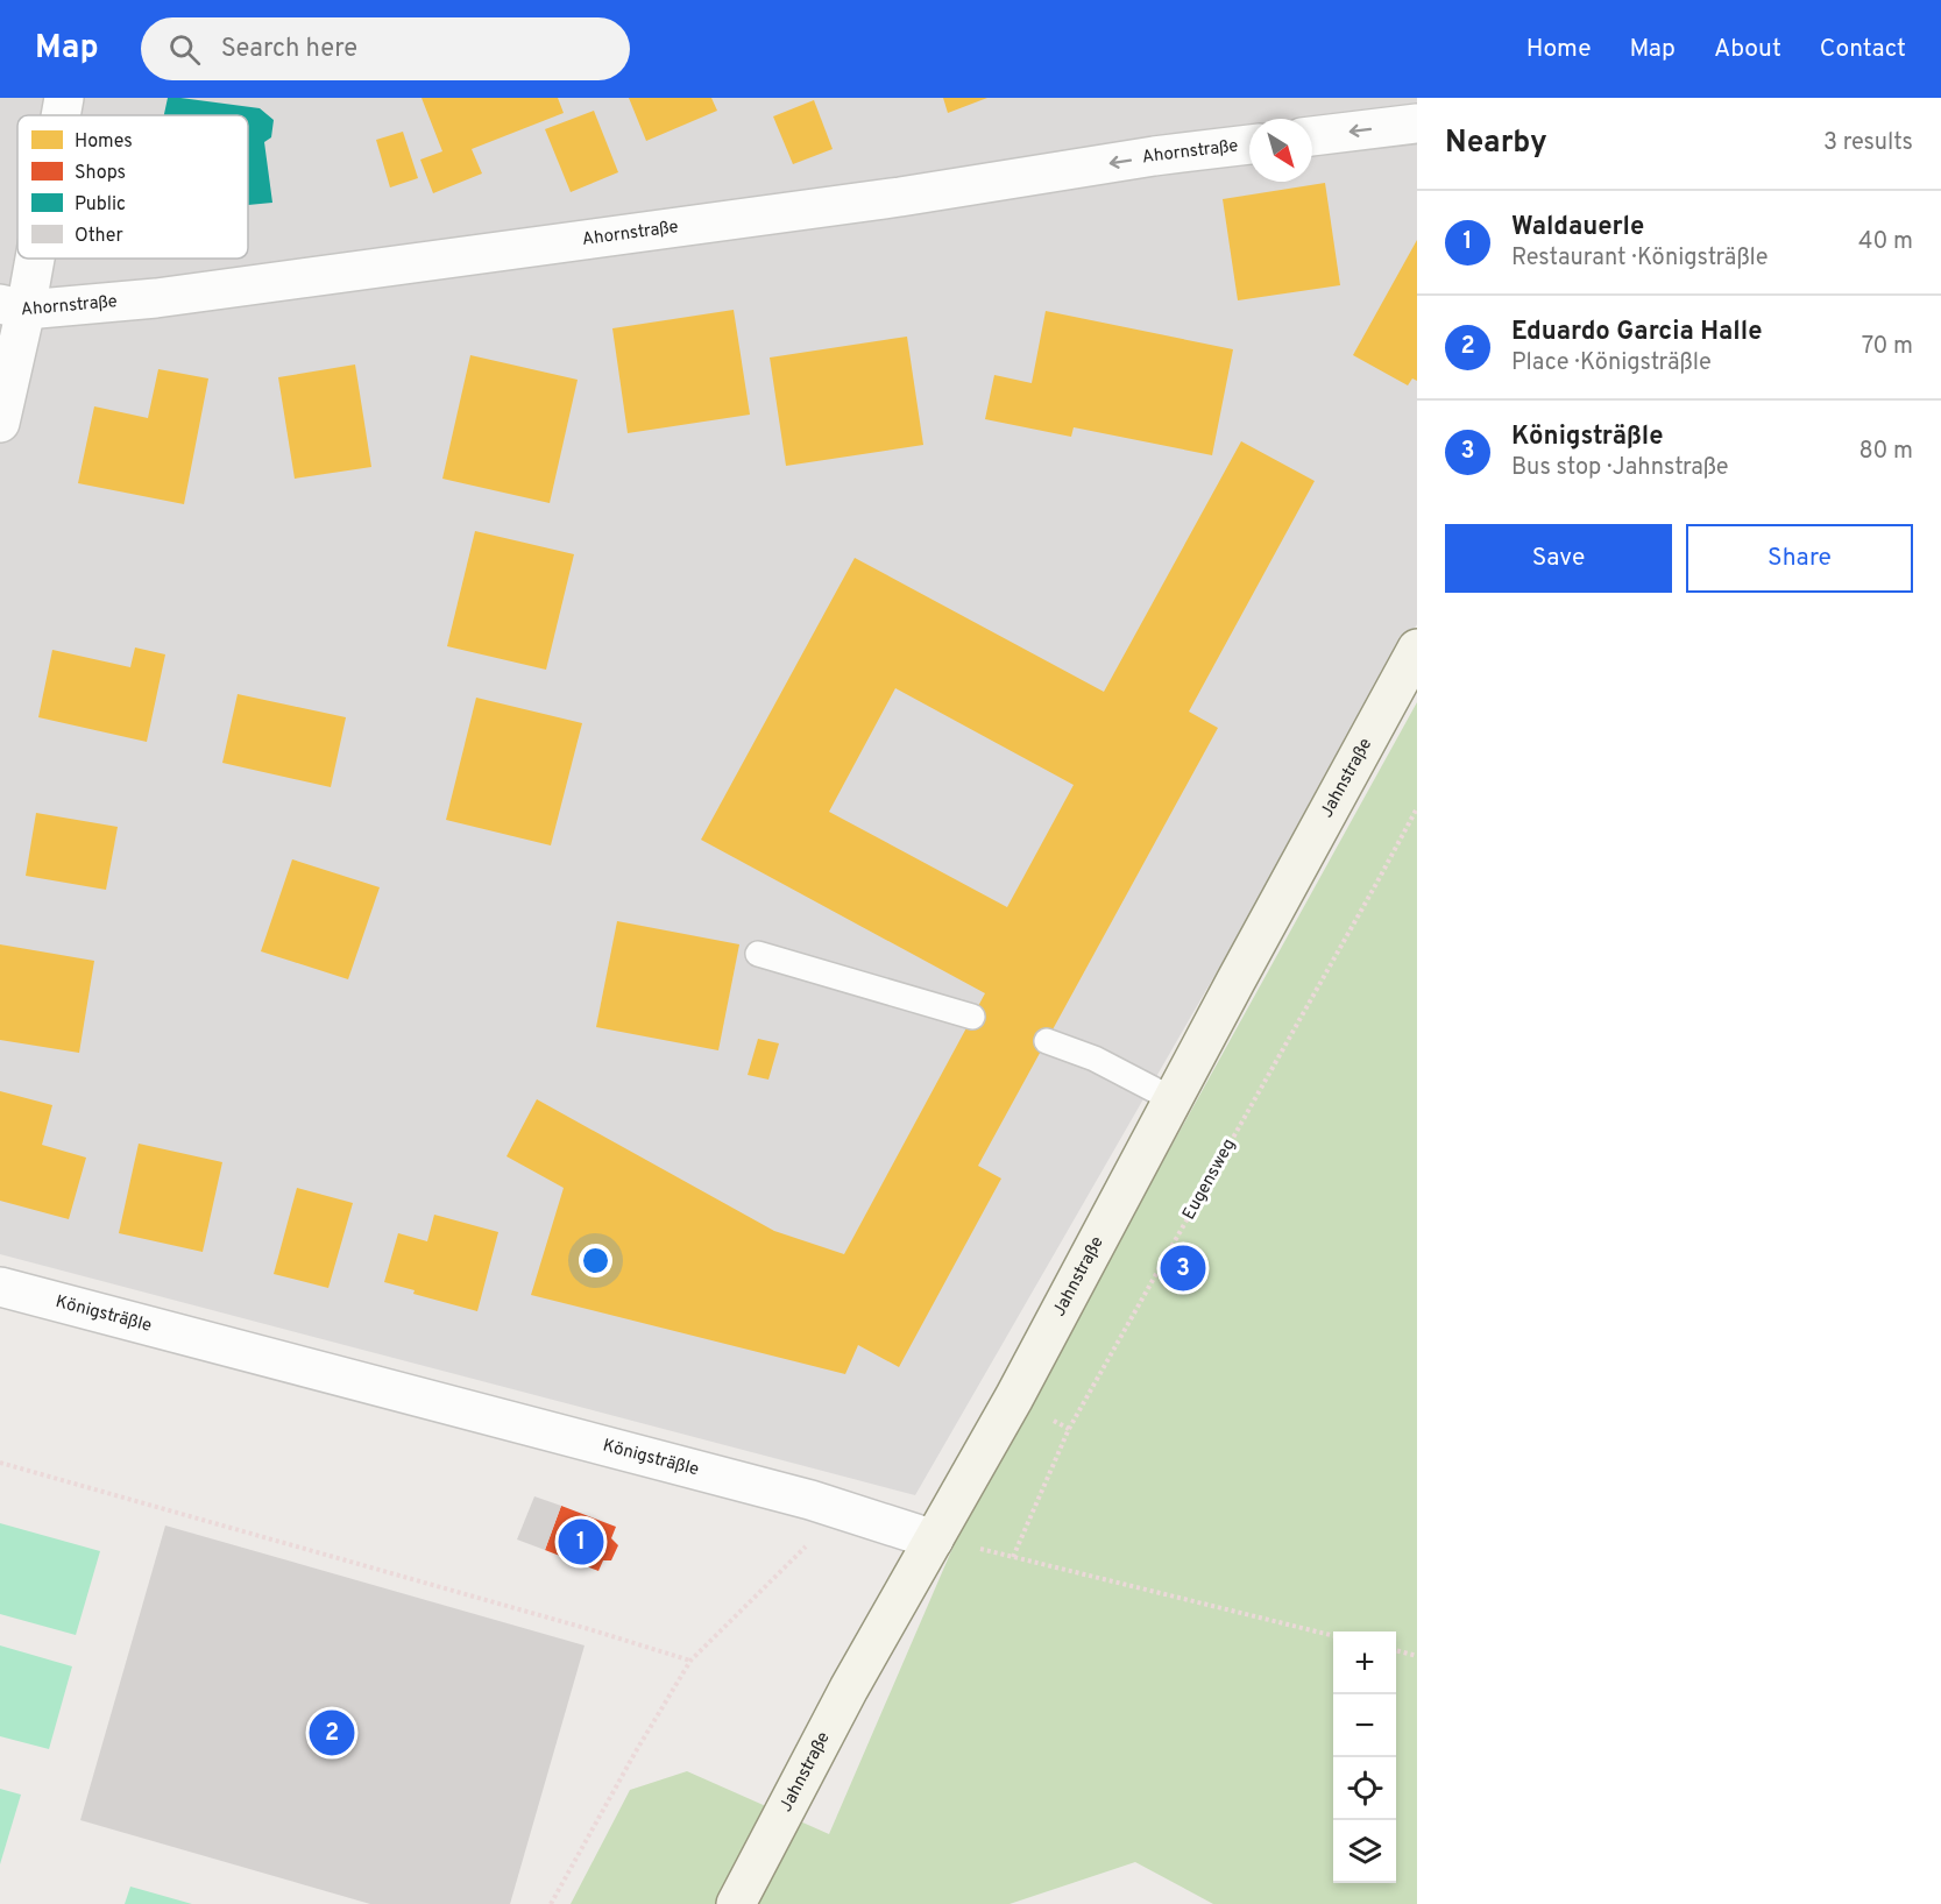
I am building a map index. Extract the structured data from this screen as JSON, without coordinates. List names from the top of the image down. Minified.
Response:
{"streets":{"main road":["Jahnstraße"],"street":["Ahornstraße","Königsträßle"],"path":["Eugensweg"]},"crossings":[["Jahnstraße","Königsträßle"]],"one_way":["Ahornstraße"],"legend":["Homes","Shops","Public","Other"],"north":"bottom right","page":{"header":"Map","search":"Search here","nav":["Home","Map","About","Contact"],"heading":["Nearby","3 results"],"list":[{"mark":"1","name":"Waldauerle","note":"Restaurant · Königsträßle","value":"40 m"},{"mark":"2","name":"Eduardo Garcia Halle","note":"Place · Königsträßle","value":"70 m"},{"mark":"3","name":"Königsträßle","note":"Bus stop · Jahnstraße","value":"80 m"}],"buttons":["Save","Share"],"pins":["3","1","2"],"map_buttons":["+","−"]}}
